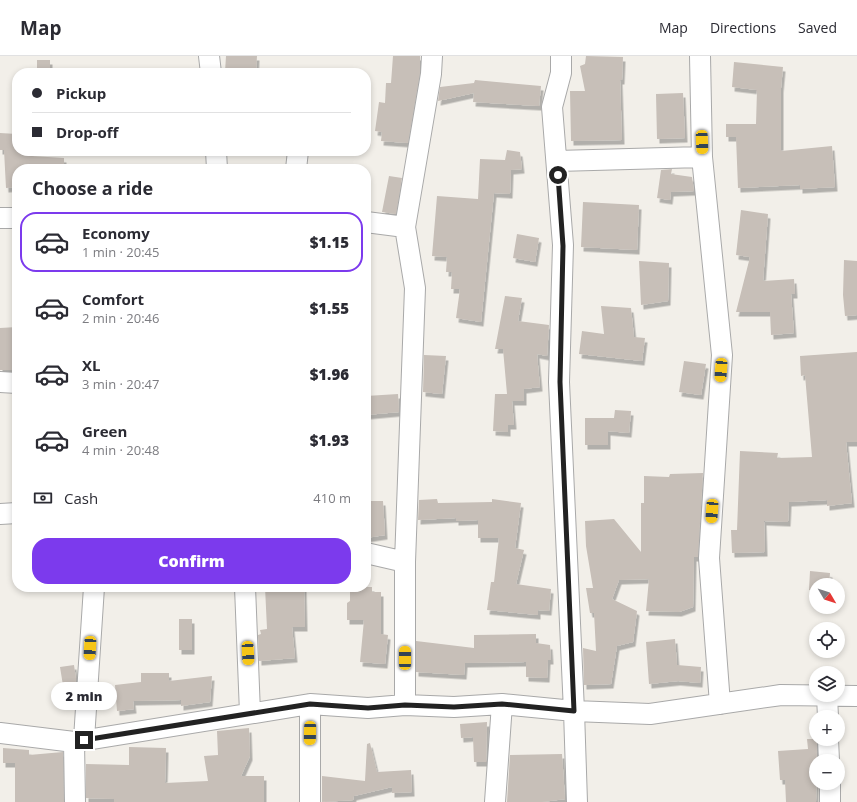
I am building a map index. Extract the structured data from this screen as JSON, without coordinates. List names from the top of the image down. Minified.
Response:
{"north":"bottom right","page":{"header":"Map","nav":["Map","Directions","Saved"],"banner":["Pickup","Drop-off"],"heading":"Choose a ride","list":[{"name":"Economy","note":"1 min · 20:45","value":"$1.15"},{"name":"Comfort","note":"2 min · 20:46","value":"$1.55"},{"name":"XL","note":"3 min · 20:47","value":"$1.96"},{"name":"Green","note":"4 min · 20:48","value":"$1.93"}],"pay":["Cash","410 m"],"buttons":"Confirm","map_buttons":["+","−"],"bubble":"2 min"}}
